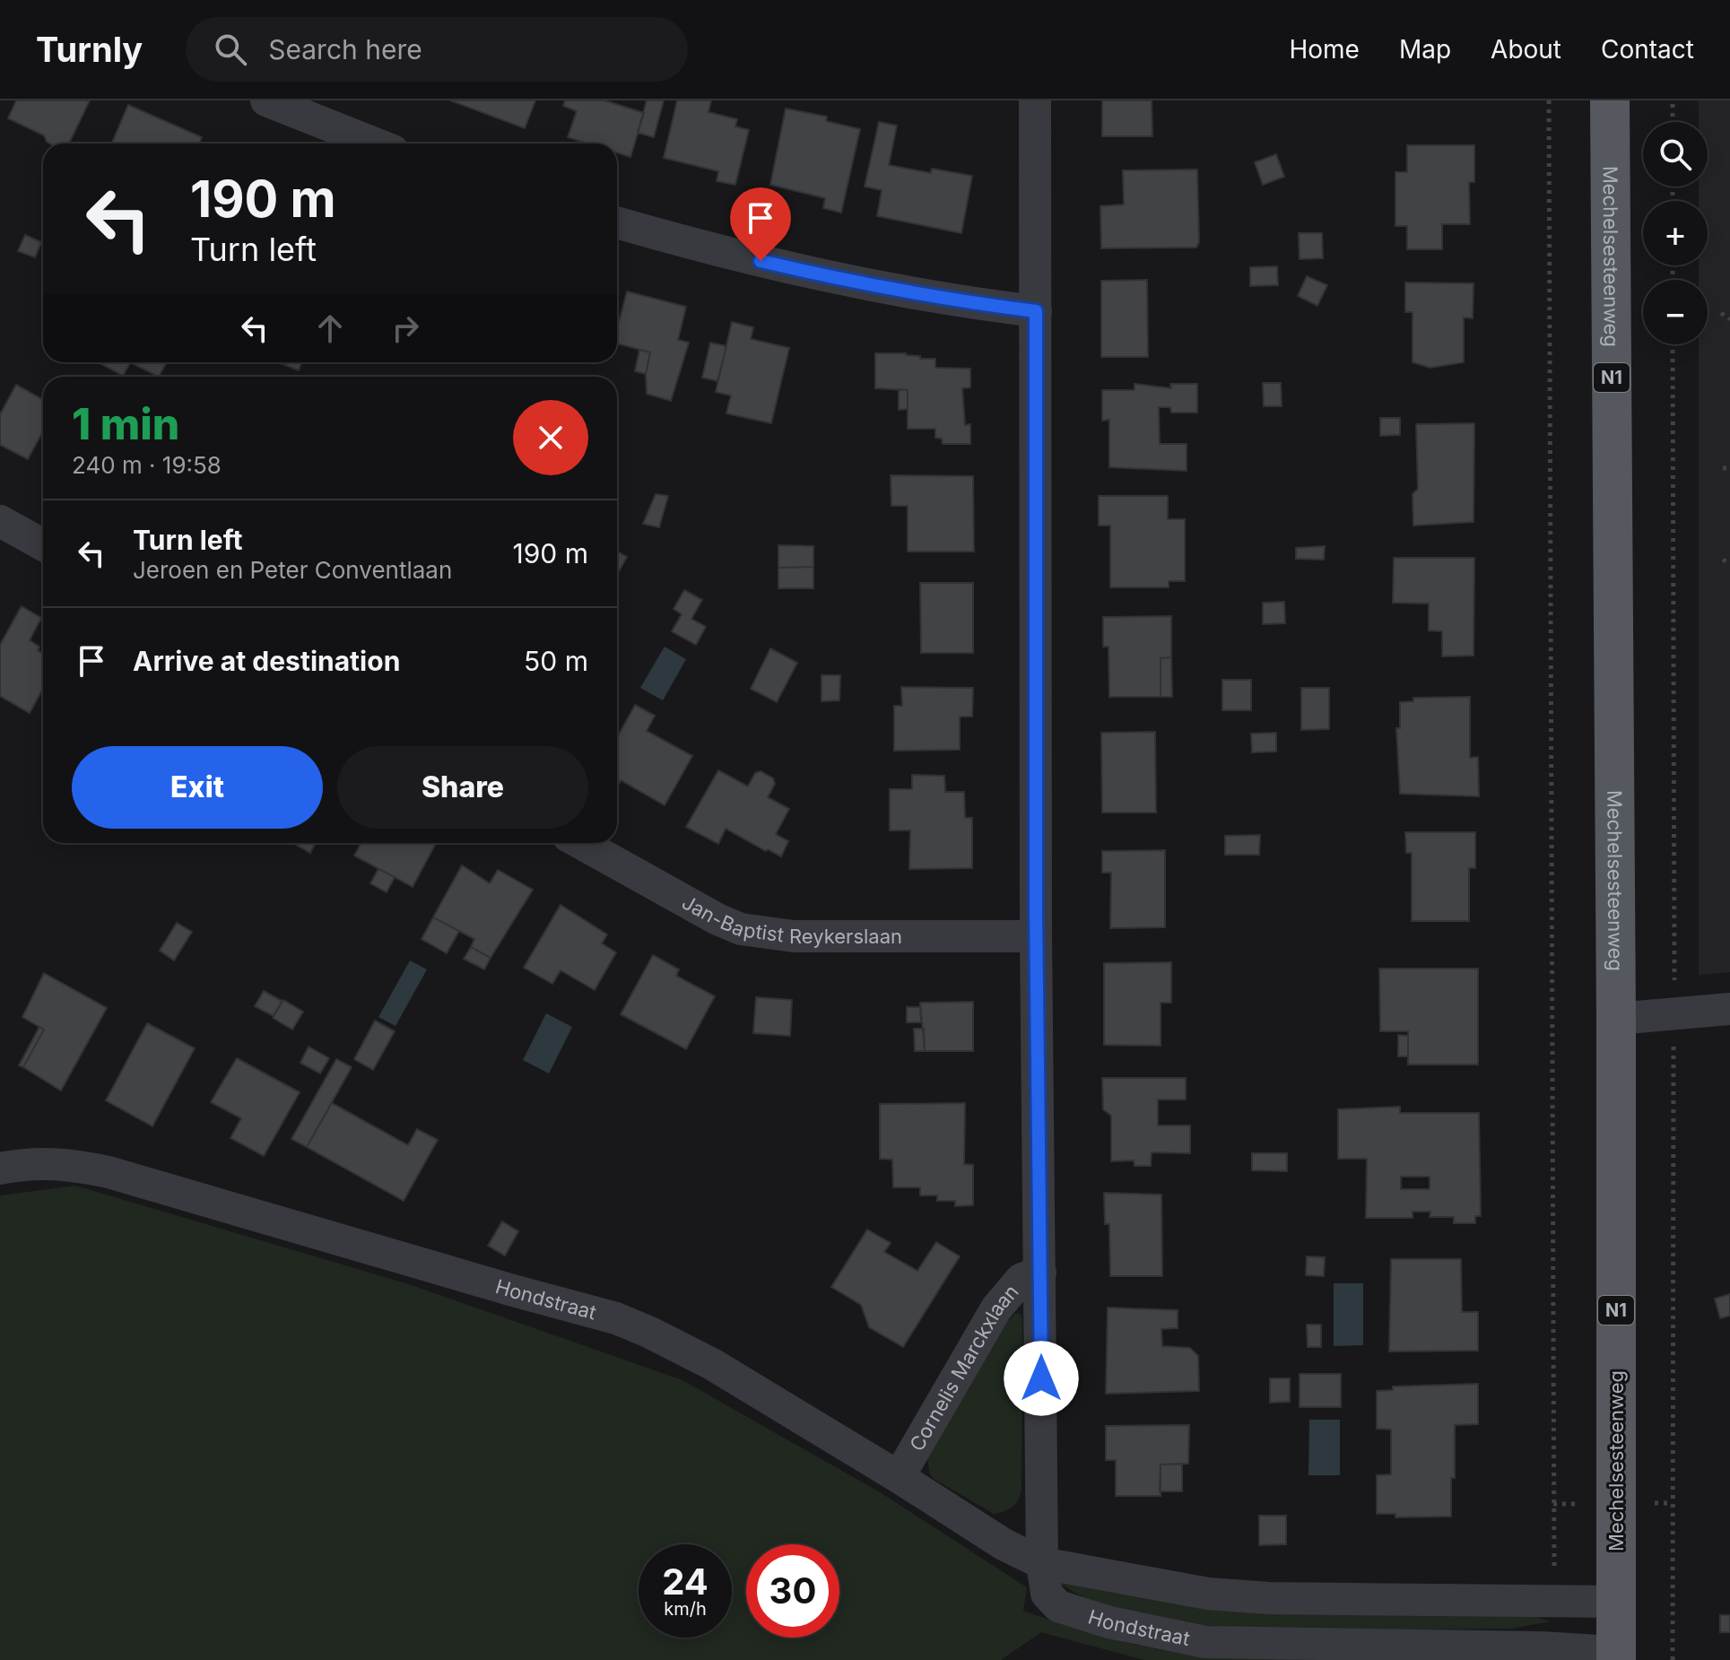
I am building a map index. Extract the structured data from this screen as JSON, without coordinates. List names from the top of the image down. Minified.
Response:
{"streets":{"main road":["Mechelsesteenweg","N1"],"street":["Jan-Baptist Reykerslaan","Hondstraat","Cornelis Marckxlaan"]},"crossings":[["Mechelsesteenweg","Hondstraat"],["Jan-Baptist Reykerslaan","Cornelis Marckxlaan"],["Hondstraat","Cornelis Marckxlaan"]],"page":{"header":"Turnly","search":"Search here","nav":["Home","Map","About","Contact"],"map_buttons":["+","−"],"turn":["190 m","Turn left"],"heading":["1 min","240 m · 19:58"],"list":[{"name":"Turn left","note":"Jeroen en Peter Conventlaan","value":"190 m"},{"name":"Arrive at destination","value":"50 m"}],"buttons":["Exit","Share"],"speed":"24 km/h","limit":"30"}}
